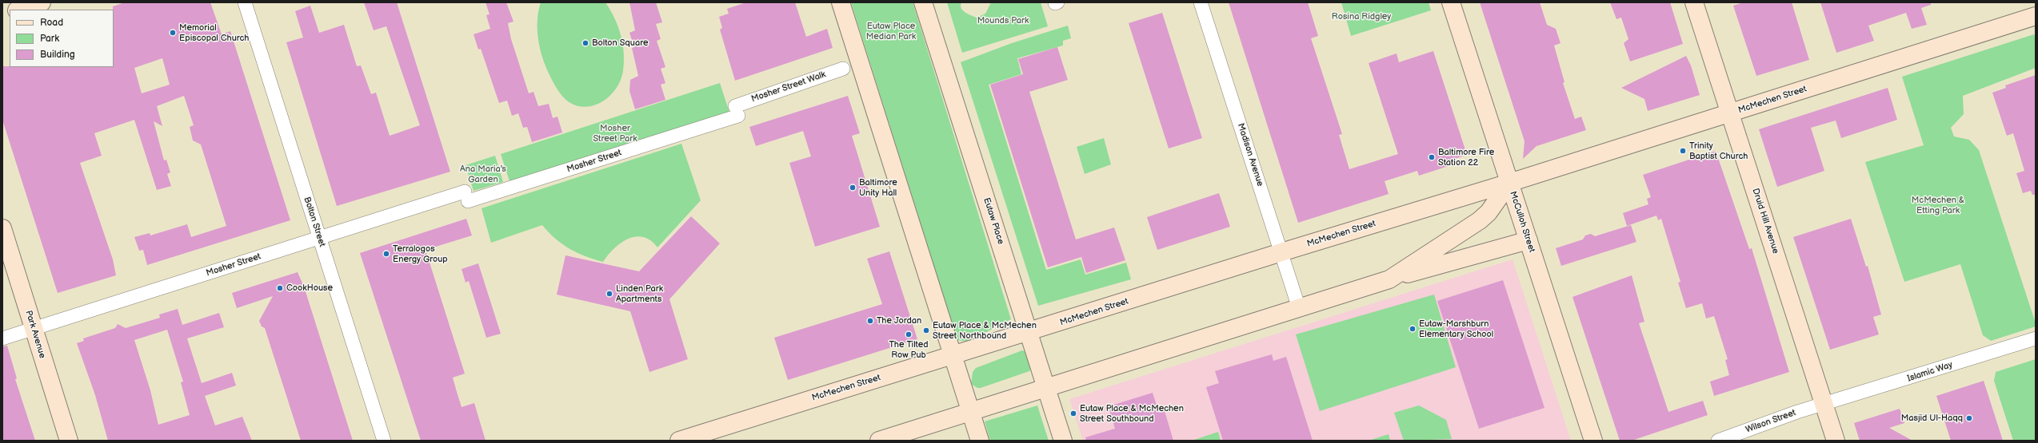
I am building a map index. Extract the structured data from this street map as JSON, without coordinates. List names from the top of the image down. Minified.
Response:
{"streets":{"street":["Mosher Street Walk","McMechen Street","Madison Avenue","Mosher Street","Eutaw Place","Druid Hill Avenue","Bolton Street","McCulloh Street","Park Avenue","Islamic Way","Wilson Street"]},"crossings":[["Mosher Street Walk","Mosher Street"],["McMechen Street","Madison Avenue"],["McMechen Street","Eutaw Place"],["McMechen Street","Druid Hill Avenue"],["McMechen Street","McCulloh Street"],["Mosher Street","Bolton Street"],["Mosher Street","Park Avenue"],["Druid Hill Avenue","Islamic Way"],["Druid Hill Avenue","Wilson Street"],["Islamic Way","Wilson Street"]],"parks":["Rosina Ridgley","Mounds Park","Eutaw Place Median Park","Mosher Street Park","Ana Maria's Garden","McMechen & Etting Park"],"places":["Memorial Episcopal Church","Bolton Square","Trinity Baptist Church","Baltimore Fire Station 22","Baltimore Unity Hall","Terralogos Energy Group","CookHouse","Linden Park Apartments","The Jordan","Eutaw-Marshburn Elementary School","Eutaw Place & McMechen Street Northbound","The Tilted Row Pub","Eutaw Place & McMechen Street Southbound","Masjid Ul-Haqq"],"legend":["Road","Park","Building"]}
